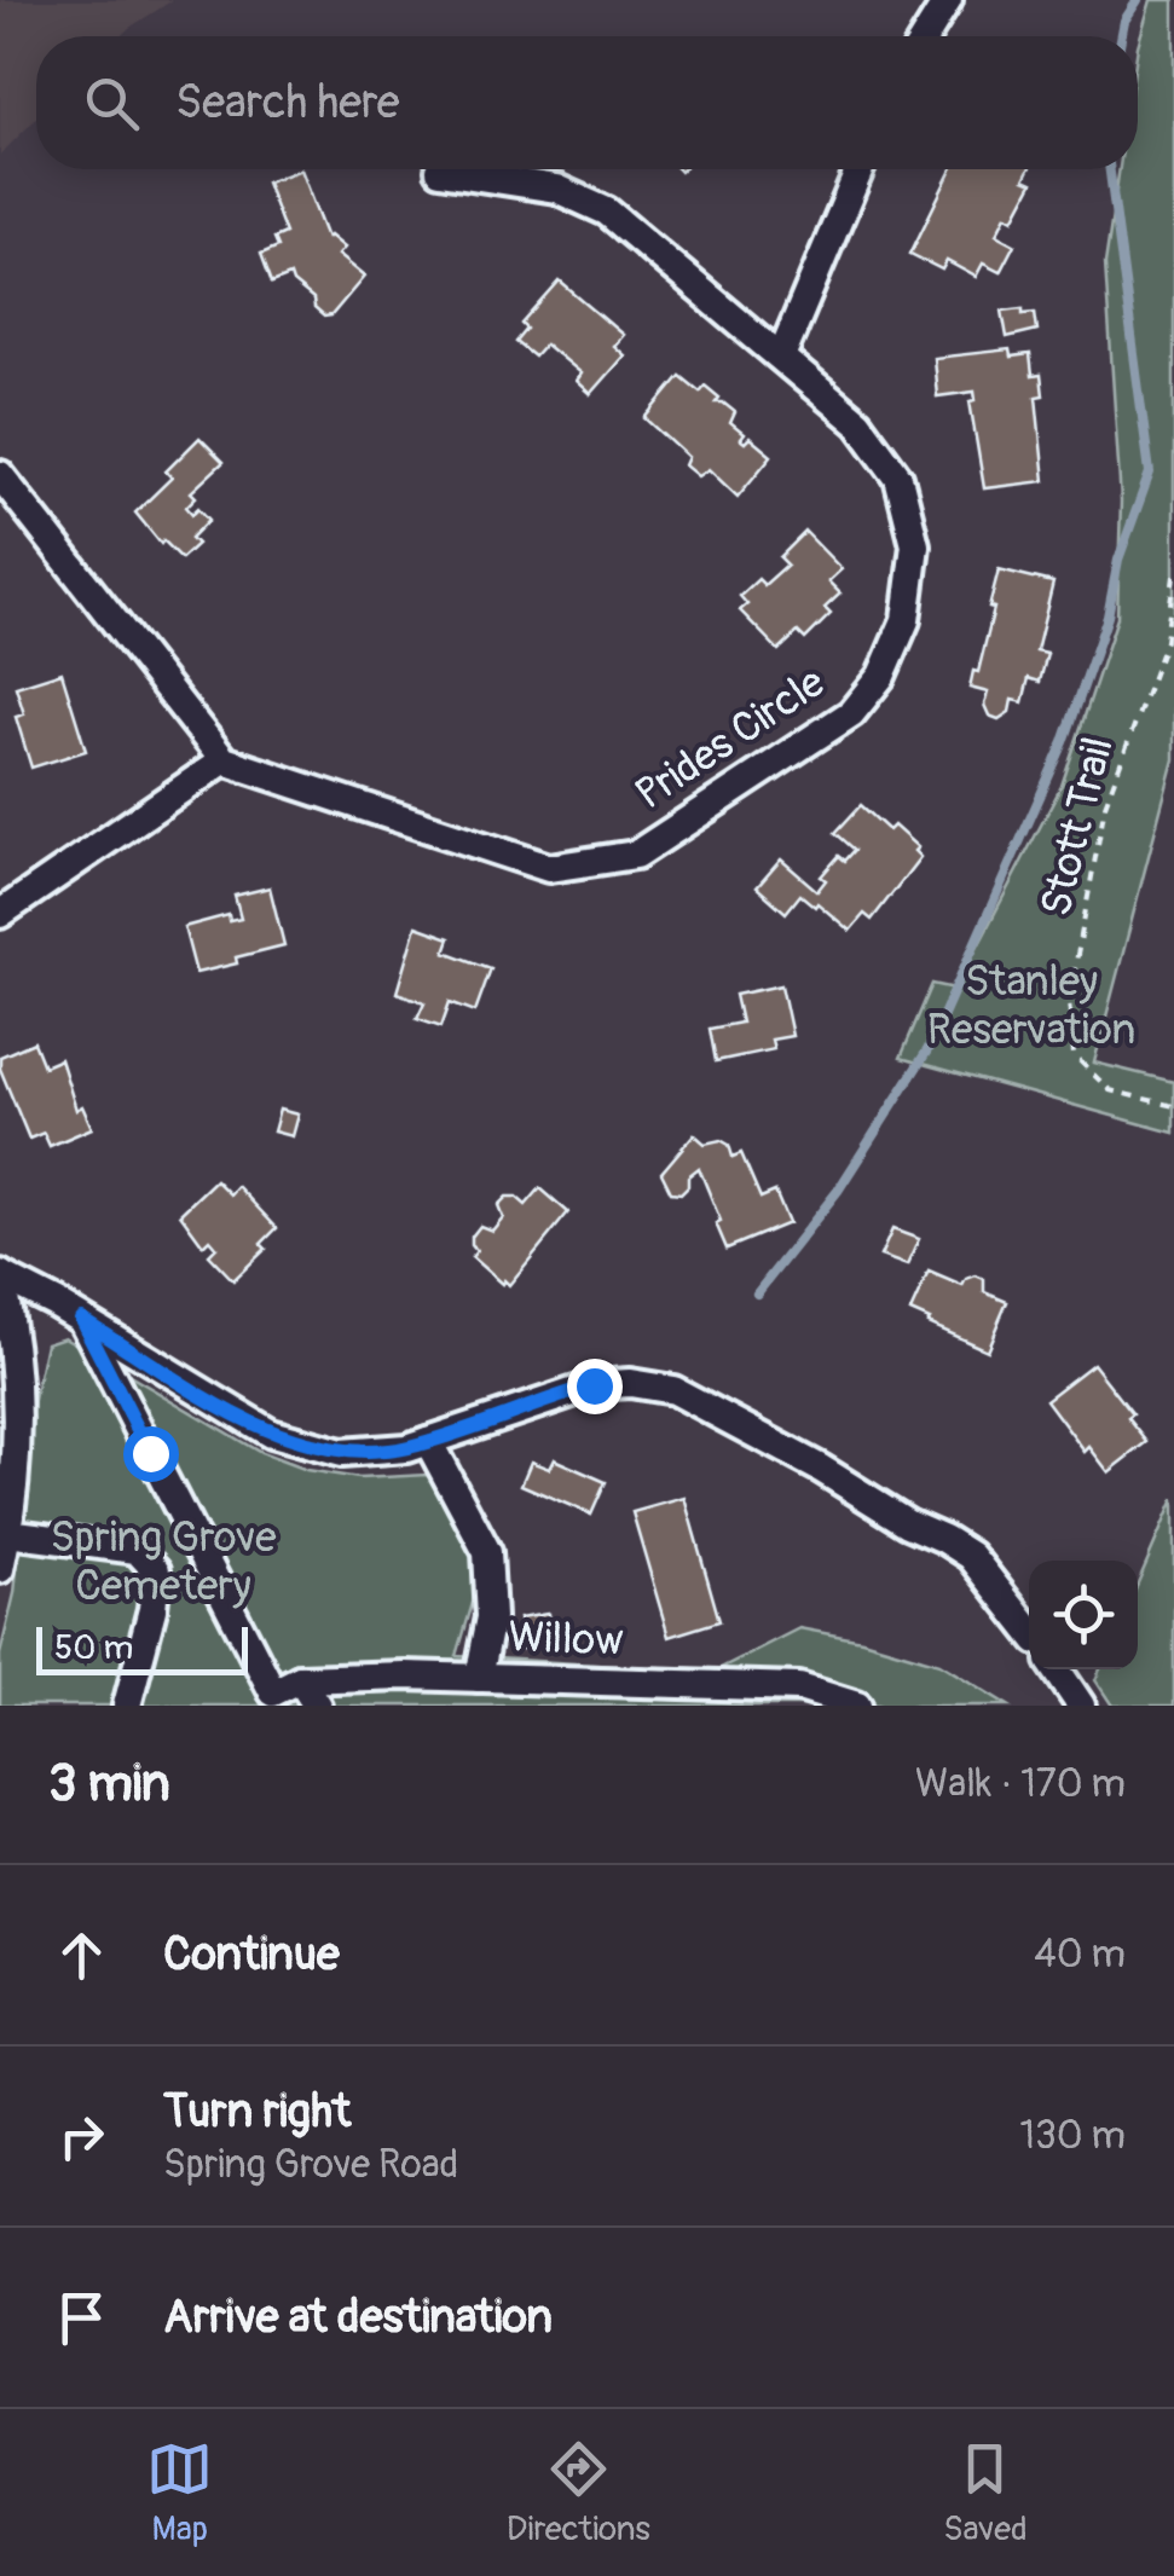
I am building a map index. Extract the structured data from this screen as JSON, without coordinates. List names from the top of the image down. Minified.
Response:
{"streets":{"street":["Prides Circle","Willow"],"path":["Stott Trail"]},"parks":["Stanley Reservation","Spring Grove Cemetery"],"scale_bar":"50 m","page":{"search":"Search here","scale":"50 m","heading":["3 min","Walk · 170 m"],"list":[["Continue","40 m"],["Turn right","Spring Grove Road","130 m"],"Arrive at destination"],"nav":["Map","Directions","Saved"]}}
